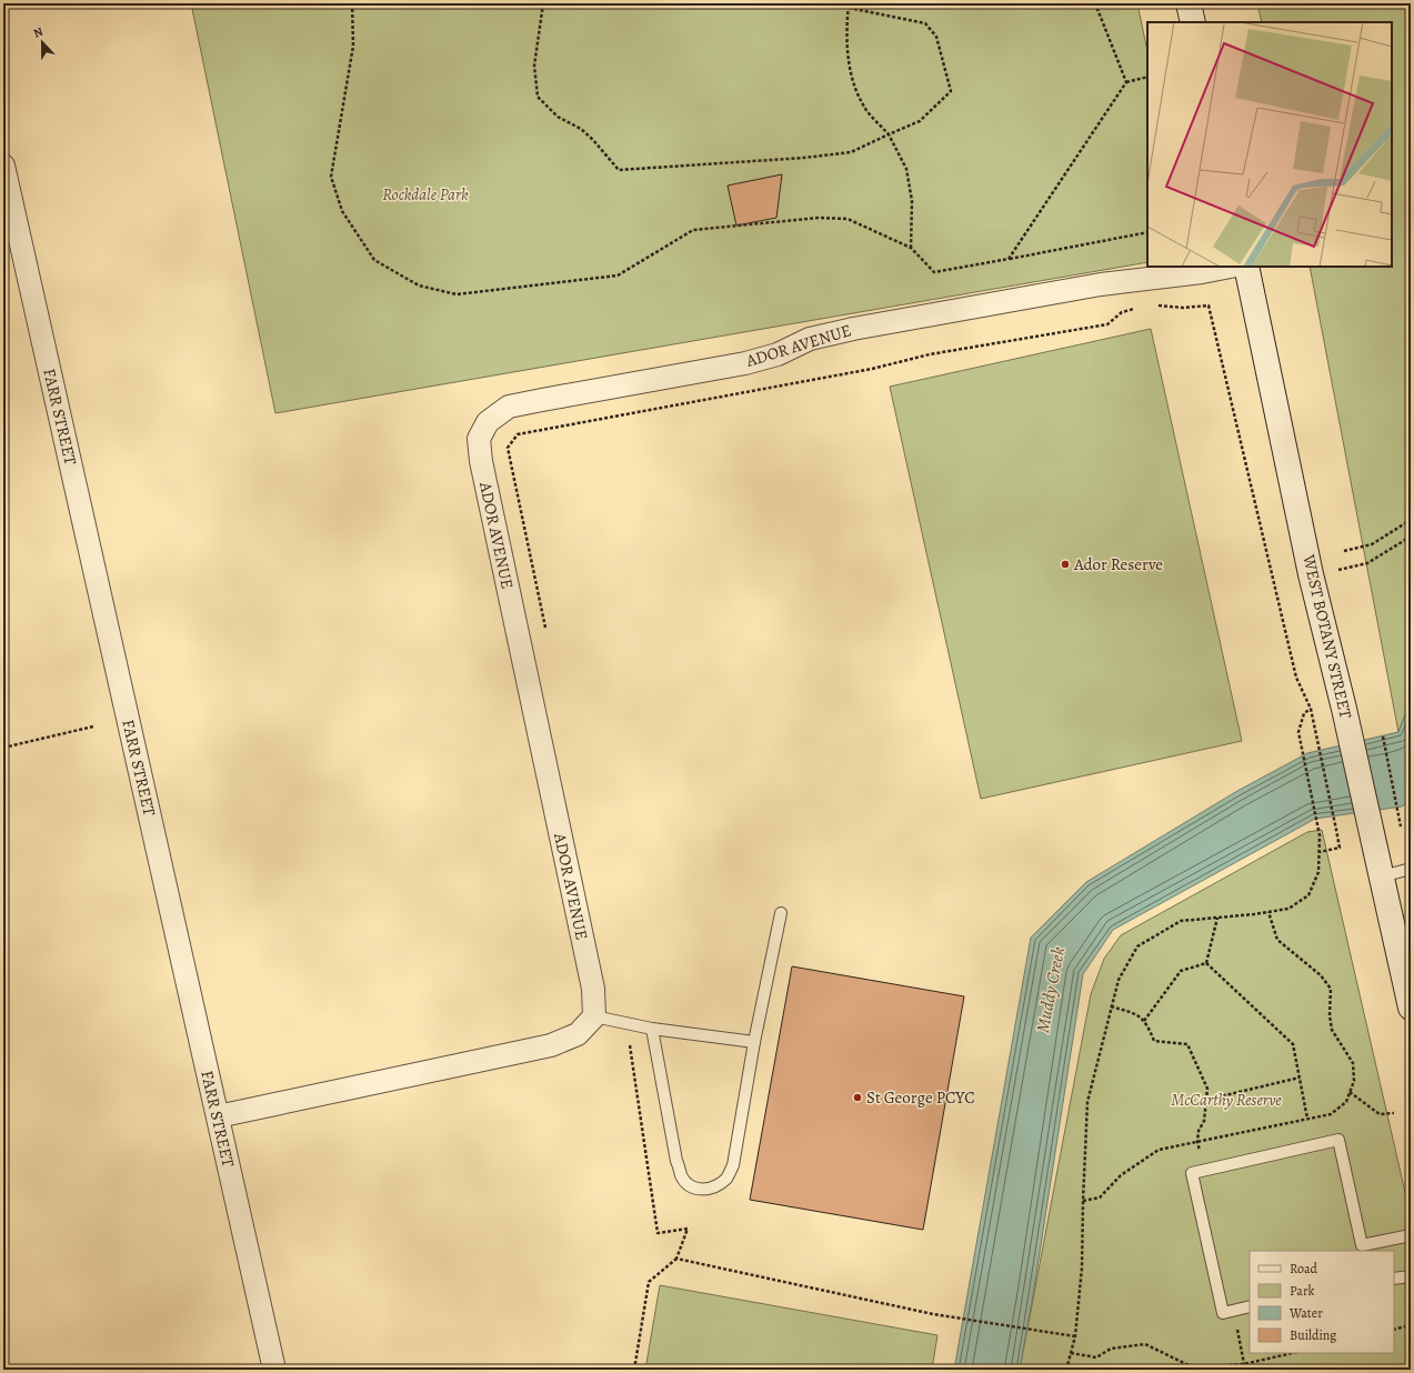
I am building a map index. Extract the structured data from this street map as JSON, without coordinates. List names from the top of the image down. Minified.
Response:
{"streets":{"main road":["WEST BOTANY STREET"],"street":["ADOR AVENUE","FARR STREET"]},"water":["Muddy Creek"],"parks":["Rockdale Park","McCarthy Reserve"],"places":["Ador Reserve","St George PCYC"],"legend":["Road","Park","Water","Building"],"north":"top"}
